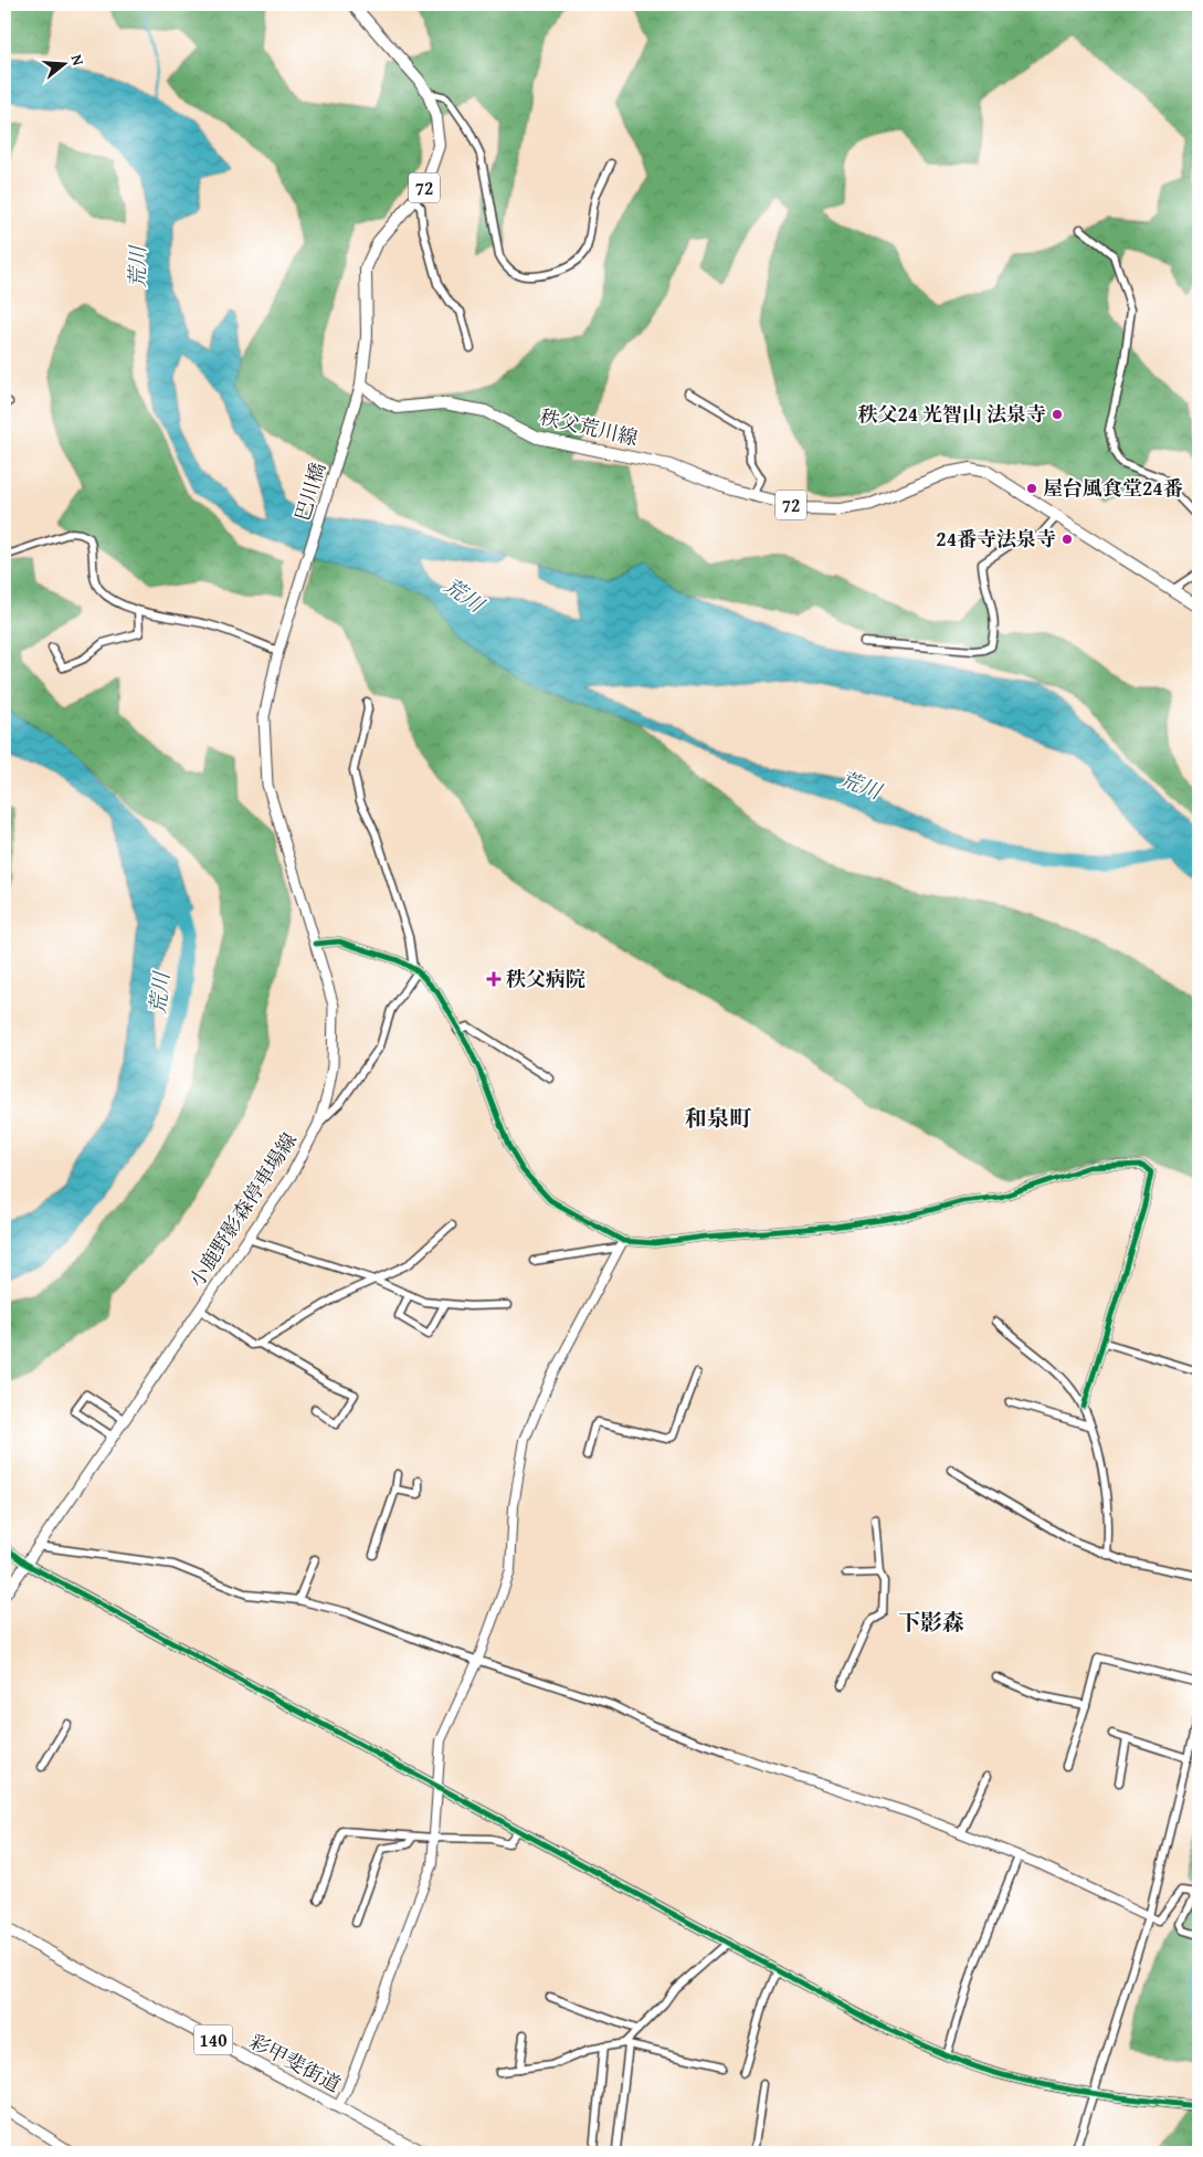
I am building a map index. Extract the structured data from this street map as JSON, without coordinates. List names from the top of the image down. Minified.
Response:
{"streets":{"main road":["72","秩父荒川線","巴川橋","小鹿野影森停車場線","140","彩甲斐街道"]},"crossings":[["72","秩父荒川線"],["72","巴川橋"],["秩父荒川線","巴川橋"],["巴川橋","小鹿野影森停車場線"]],"districts":["和泉町","下影森"],"water":["荒川"],"places":{"other":["秩父24 光智山 法泉寺","屋台風食堂24番","24番寺法泉寺"],"health":["秩父病院"]},"north":"right"}
